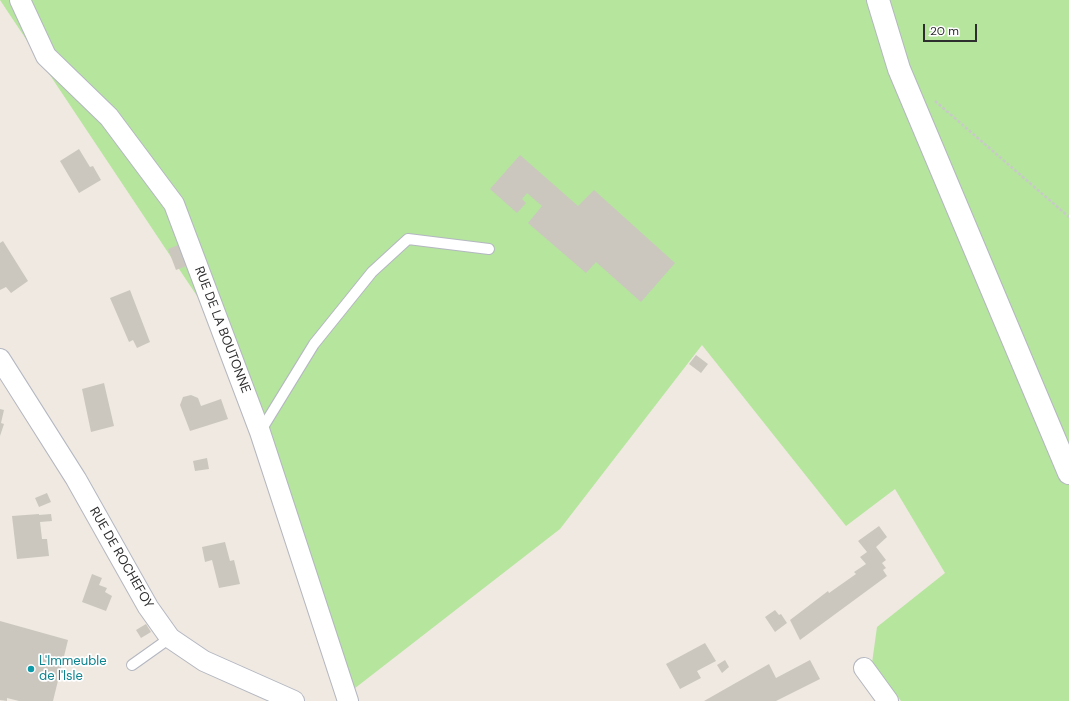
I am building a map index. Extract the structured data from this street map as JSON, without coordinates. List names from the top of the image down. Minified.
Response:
{"streets":{"street":["RUE DE LA BOUTONNE","RUE DE ROCHEFOY"]},"places":["L'Immeuble de l'Isle"],"scale_bar":"20 m"}
